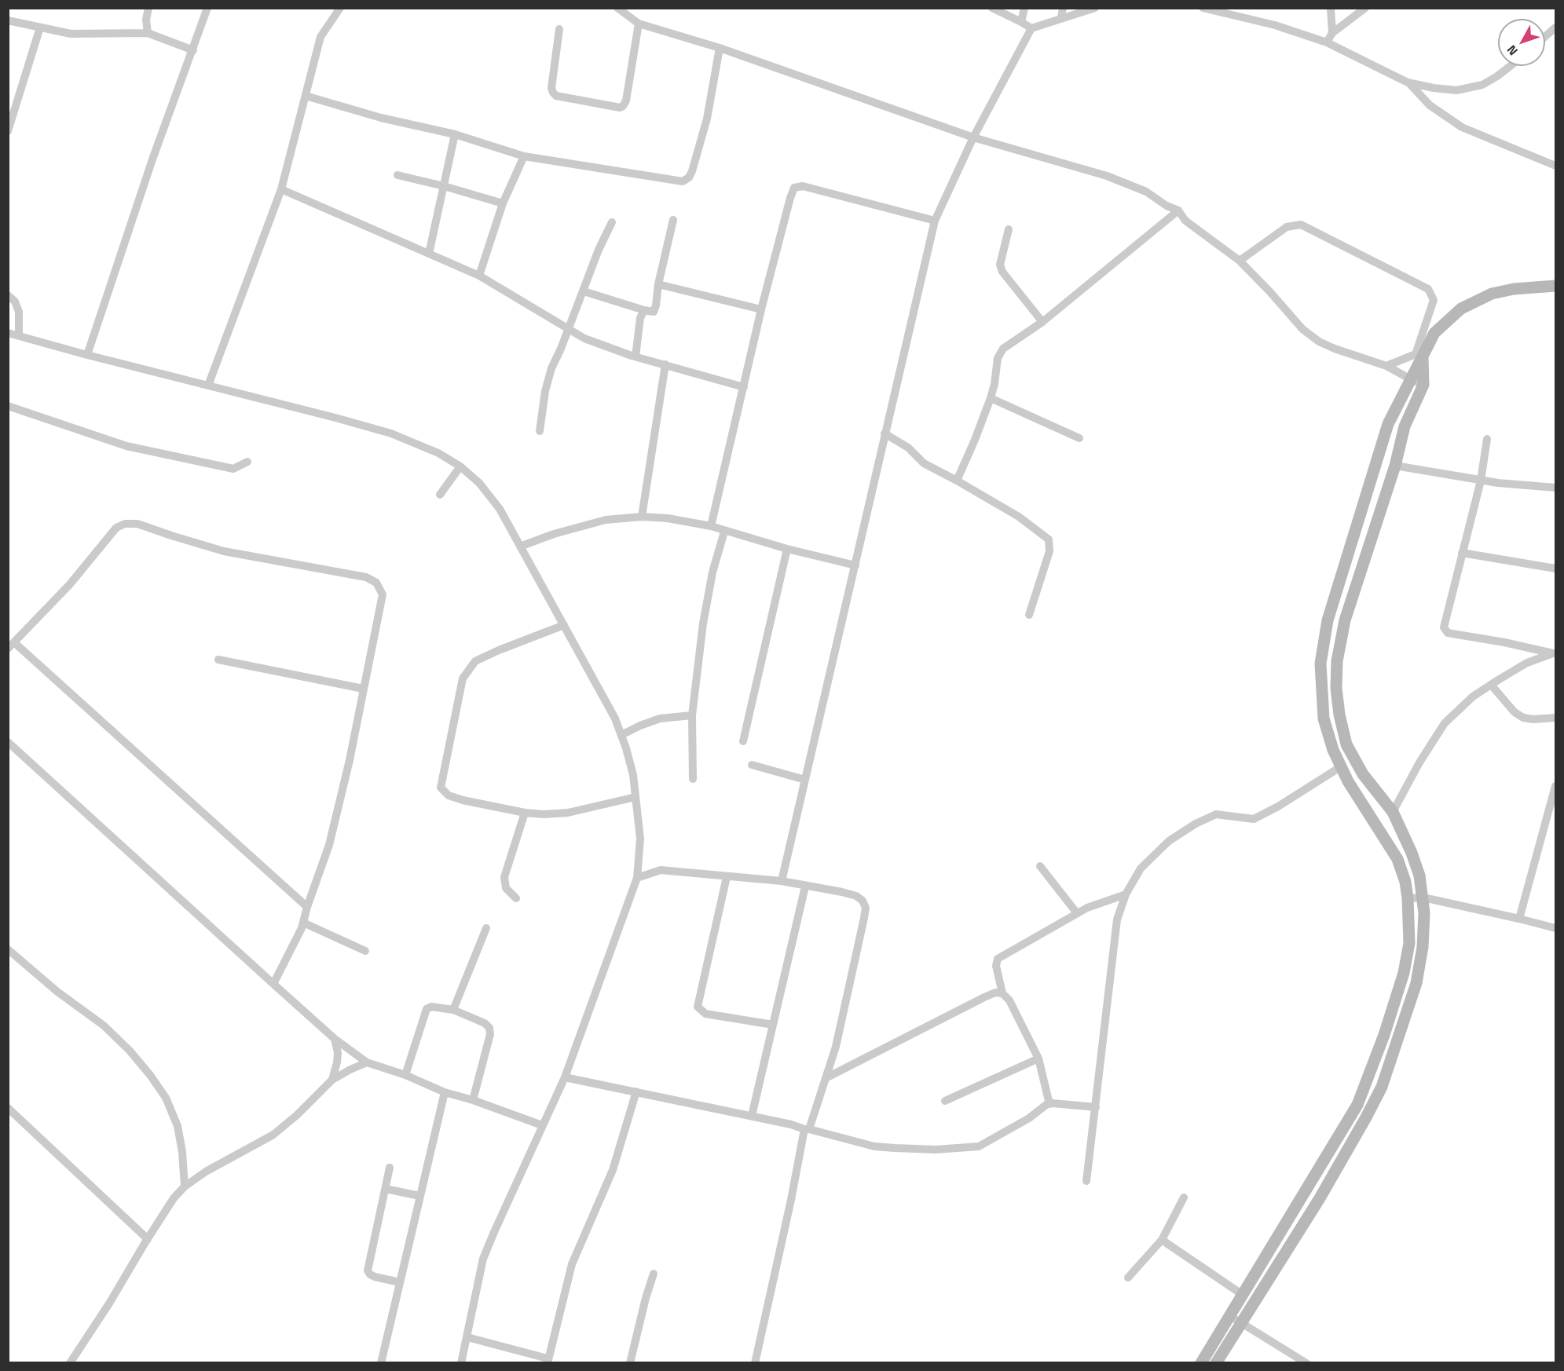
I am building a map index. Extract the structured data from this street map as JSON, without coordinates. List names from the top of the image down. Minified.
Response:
{"north":"bottom left"}
